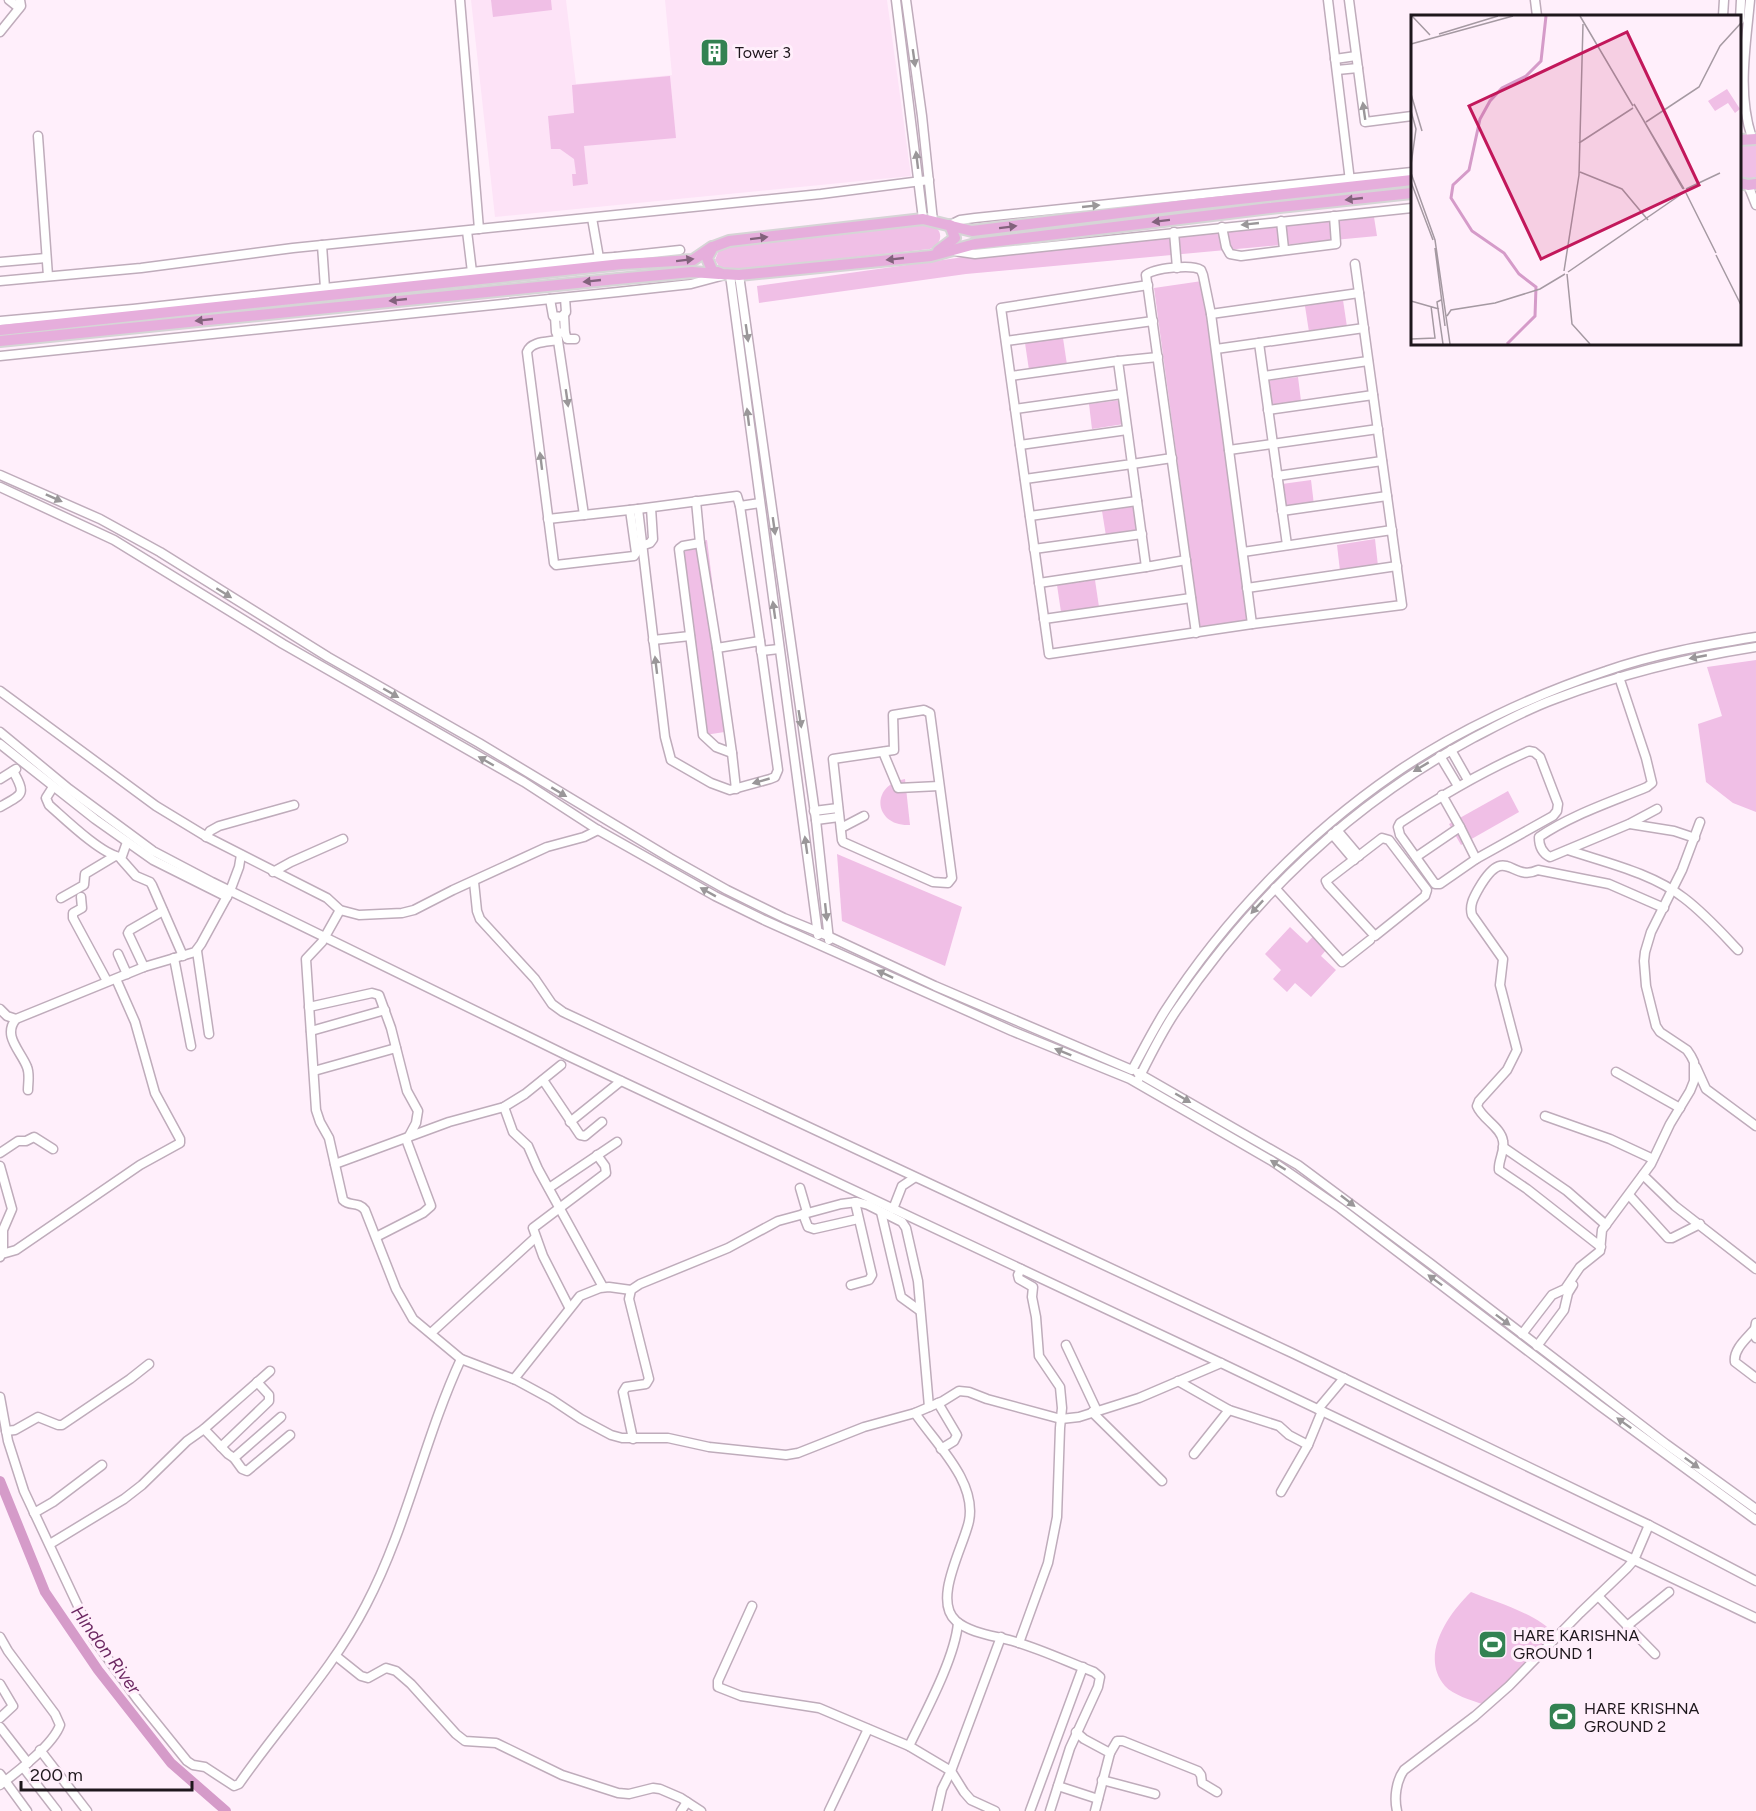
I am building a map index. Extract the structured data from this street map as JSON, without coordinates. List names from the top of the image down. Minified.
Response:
{"water":["Hindon River"],"places":{"building":["Tower 3"],"sports":["HARE KARISHNA GROUND 1","HARE KRISHNA GROUND 2"]},"scale_bar":"200 m"}
